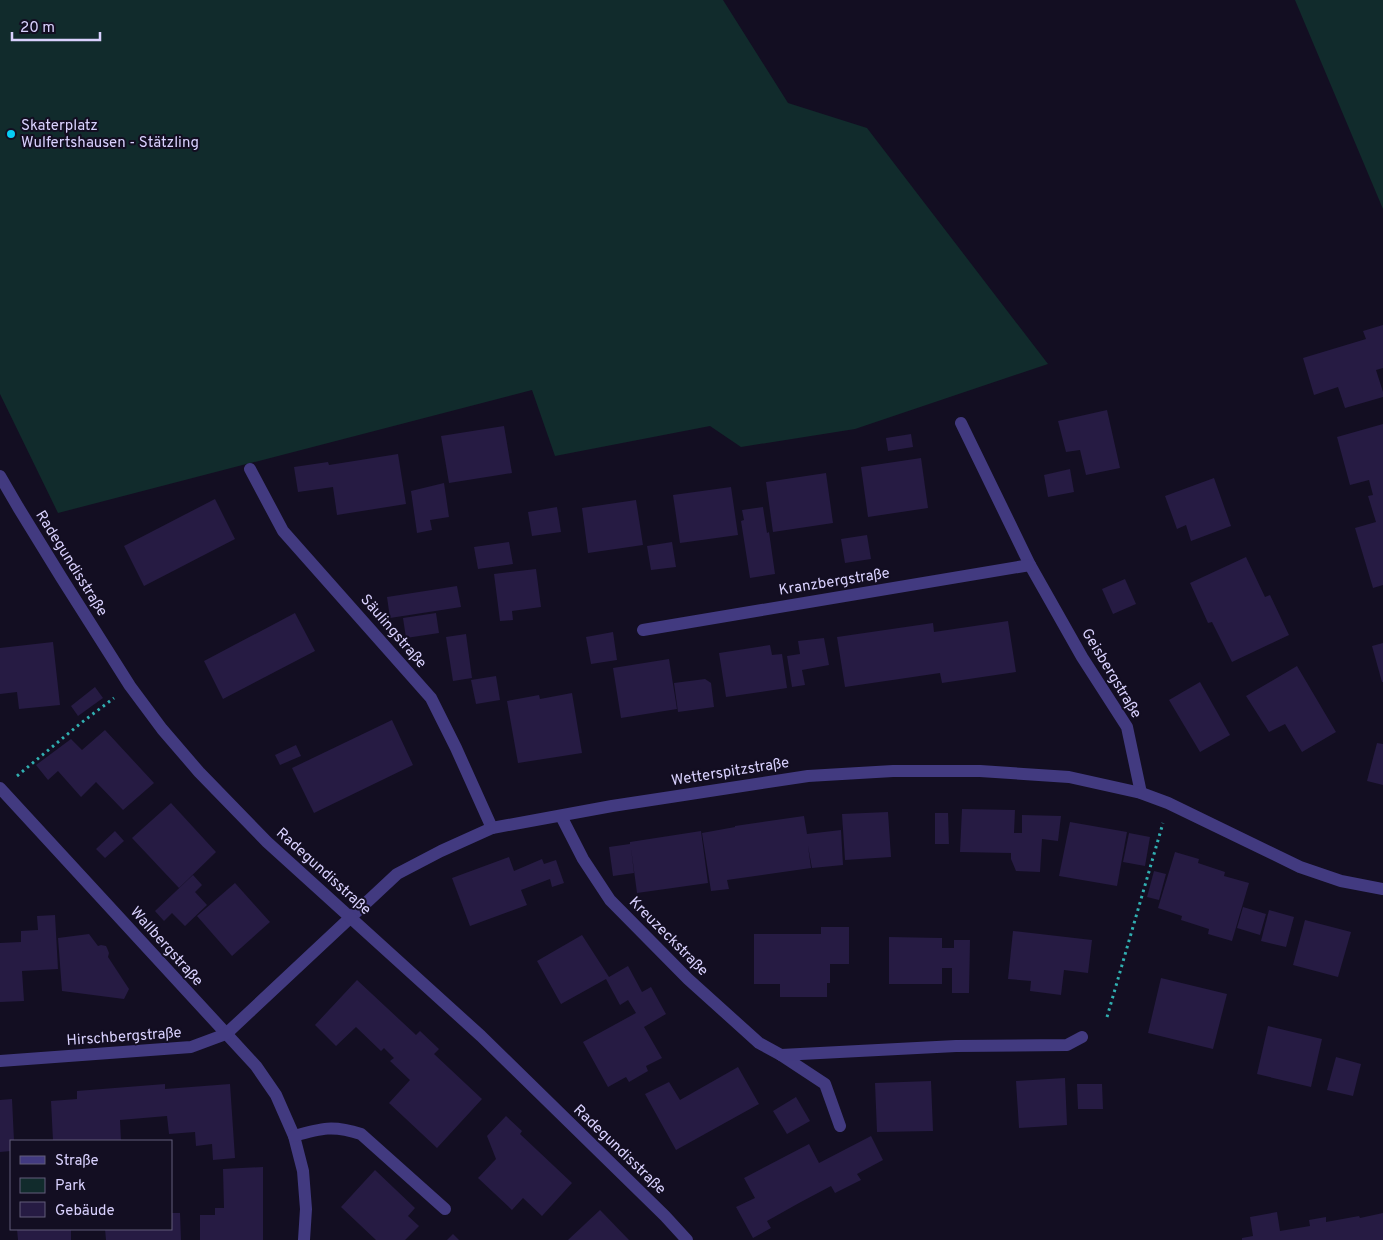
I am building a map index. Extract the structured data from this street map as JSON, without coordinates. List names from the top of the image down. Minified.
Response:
{"streets":{"street":["Radegundisstraße","Kranzbergstraße","Säulingstraße","Geisbergstraße","Wetterspitzstraße","Kreuzeckstraße","Wallbergstraße","Hirschbergstraße"]},"crossings":[["Radegundisstraße","Wetterspitzstraße"],["Radegundisstraße","Hirschbergstraße"],["Kranzbergstraße","Geisbergstraße"],["Säulingstraße","Wetterspitzstraße"],["Geisbergstraße","Wetterspitzstraße"],["Wetterspitzstraße","Kreuzeckstraße"],["Wetterspitzstraße","Hirschbergstraße"],["Wallbergstraße","Hirschbergstraße"]],"places":["Skaterplatz Wulfertshausen - Stätzling"],"legend":["Straße","Park","Gebäude"],"scale_bar":"20 m"}
